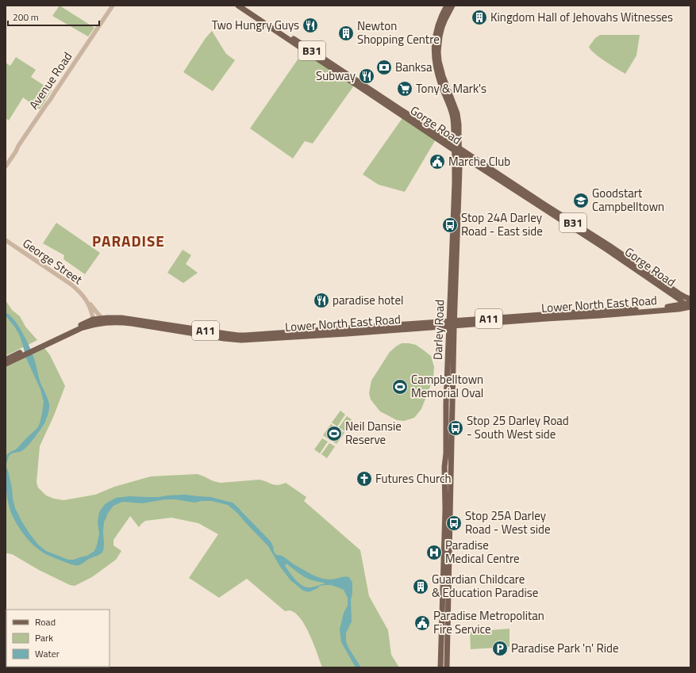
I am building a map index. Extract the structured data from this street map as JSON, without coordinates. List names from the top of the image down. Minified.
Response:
{"streets":{"main road":["B31","Gorge Road","Lower North East Road","A11","Darley Road"],"street":["Avenue Road","George Street"]},"crossings":[["Gorge Road","Lower North East Road"],["Gorge Road","Darley Road"],["George Street","Lower North East Road"],["Lower North East Road","Darley Road"]],"districts":["PARADISE"],"places":{"building":["Kingdom Hall of Jehovahs Witnesses","Newton Shopping Centre","Guardian Childcare & Education Paradise"],"restaurant":["Two Hungry Guys","Subway","paradise hotel"],"bank":["Banksa"],"supermarket":["Tony & Mark's"],"public building":["Marche Club","Paradise Metropolitan Fire Service"],"school or university":["Goodstart Campbelltown"],"bus stop":["Stop 24A Darley Road - East side","Stop 25 Darley Road - South West side","Stop 25A Darley Road - West side"],"sports":["Campbelltown Memorial Oval","Neil Dansie Reserve"],"church":["Futures Church"],"hospital":["Paradise Medical Centre"],"parking":["Paradise Park 'n' Ride"]},"legend":["Road","Park","Water"],"scale_bar":"200 m"}
